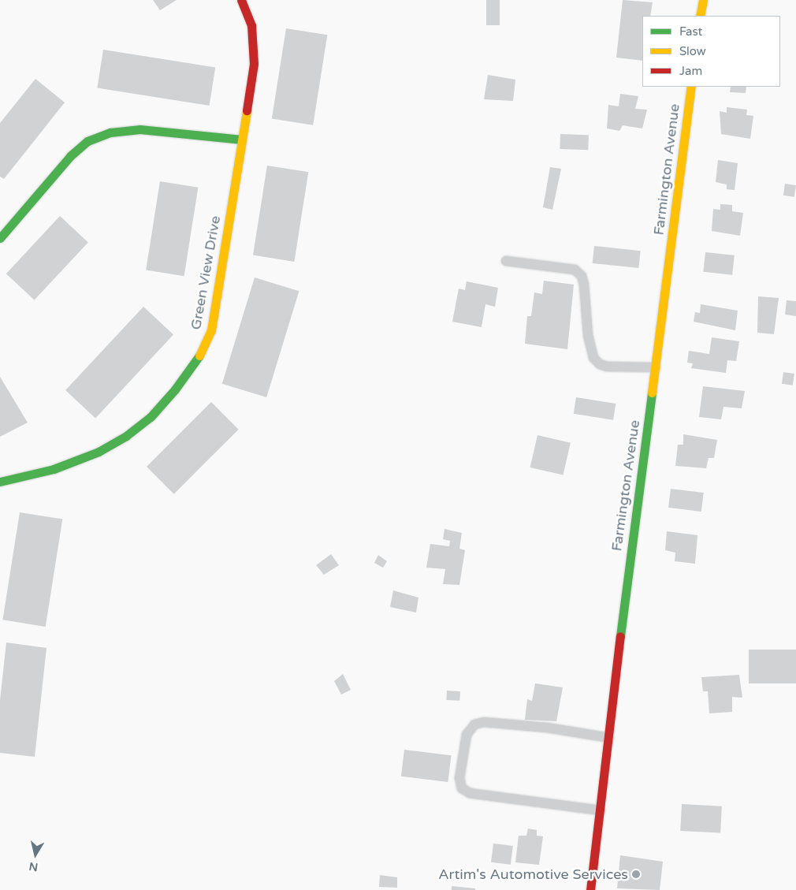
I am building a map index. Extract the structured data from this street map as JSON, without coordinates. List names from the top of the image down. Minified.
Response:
{"streets":{"street":["Farmington Avenue","Green View Drive"]},"places":["Artim's Automotive Services"],"legend":["Fast","Slow","Jam"],"north":"bottom"}
